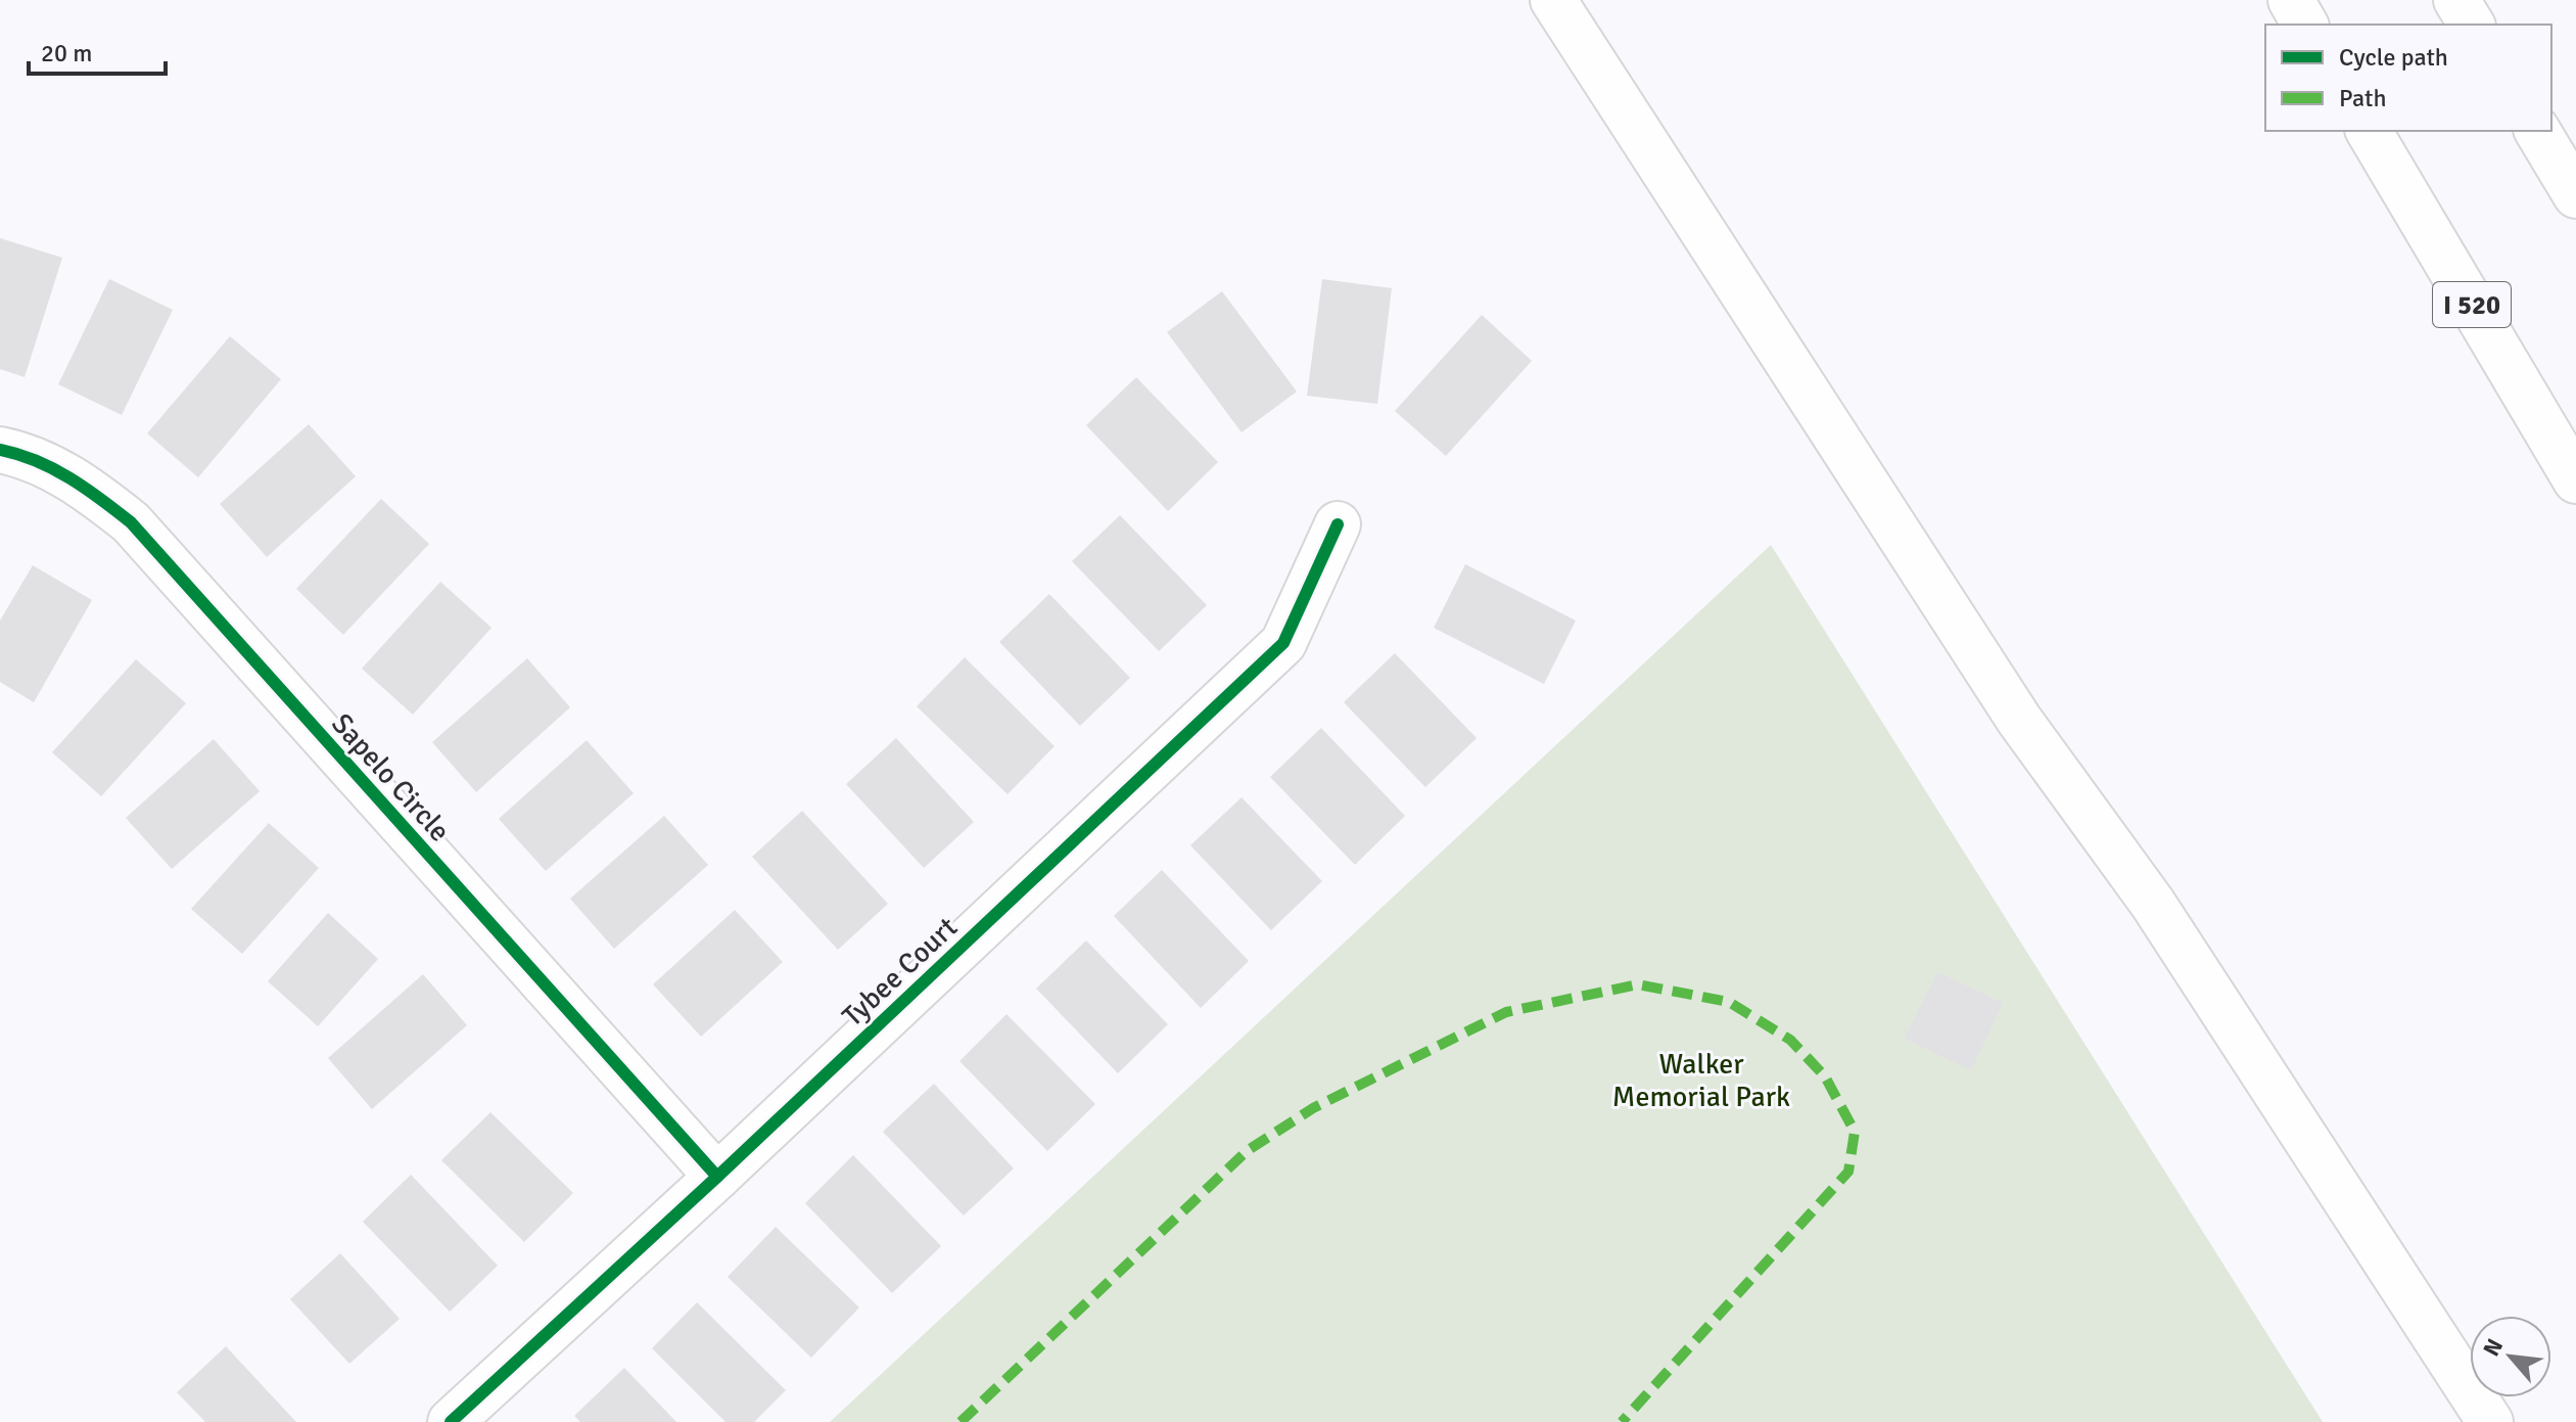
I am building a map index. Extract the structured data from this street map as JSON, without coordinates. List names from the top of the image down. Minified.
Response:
{"streets":{"main road":["I 520","Sapelo Circle","Tybee Court"]},"crossings":[["Sapelo Circle","Tybee Court"]],"parks":["Walker Memorial Park"],"legend":["Cycle path","Path"],"scale_bar":"20 m","north":"top left"}
